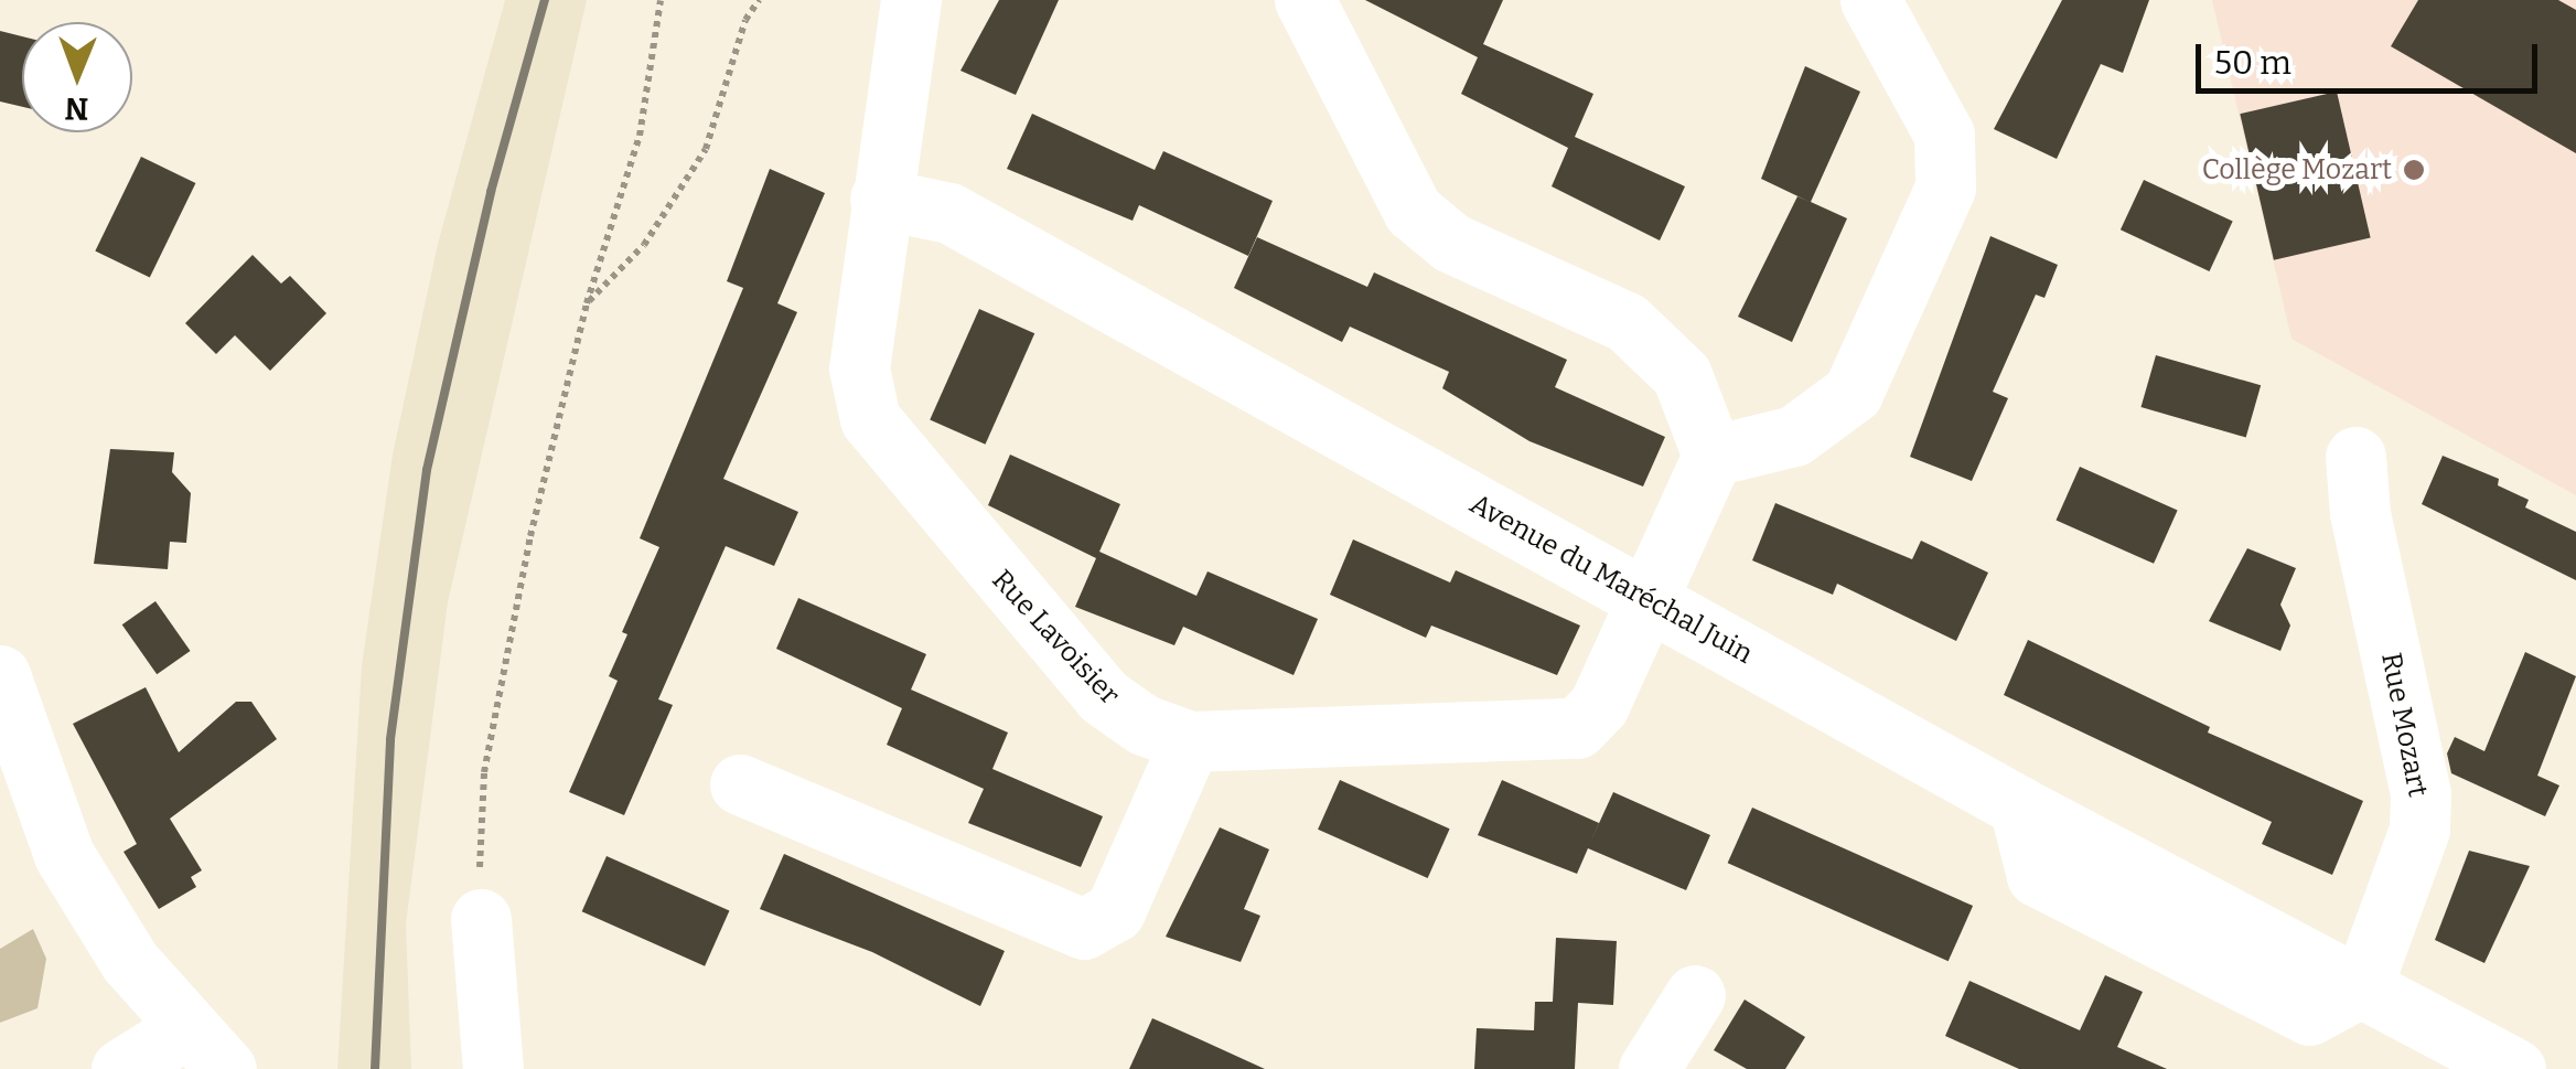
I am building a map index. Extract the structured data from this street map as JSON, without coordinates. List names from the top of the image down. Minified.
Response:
{"streets":{"street":["Avenue du Maréchal Juin","Rue Lavoisier","Rue Mozart"]},"crossings":[["Avenue du Maréchal Juin","Rue Lavoisier"],["Avenue du Maréchal Juin","Rue Mozart"]],"places":["Collège Mozart"],"scale_bar":"50 m","north":"bottom"}
